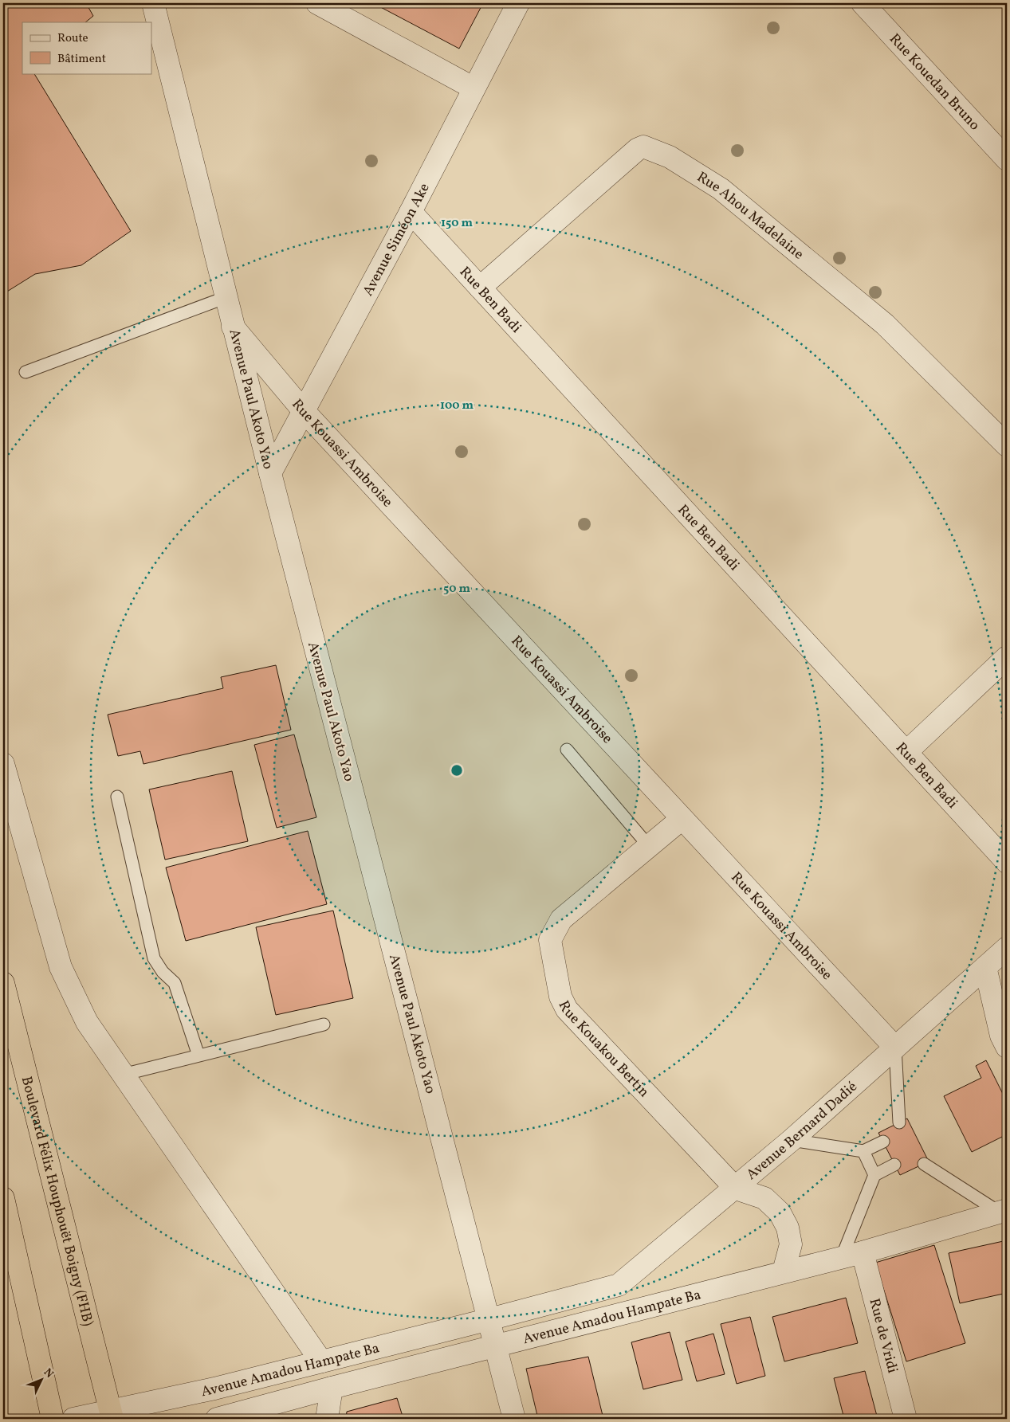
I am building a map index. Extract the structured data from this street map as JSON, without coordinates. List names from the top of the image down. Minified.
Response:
{"streets":{"highway":["Boulevard Félix Houphouët Boigny (FHB)"],"street":["Rue Kouedan Bruno","Rue Ahou Madelaine","Avenue Siméon Ake","Rue Ben Badi","Avenue Paul Akoto Yao","Rue Kouassi Ambroise","Rue Kouakou Bertin","Avenue Bernard Dadié","Avenue Amadou Hampate Ba","Rue de Vridi"]},"crossings":[["Rue Ahou Madelaine","Rue Ben Badi"],["Avenue Siméon Ake","Rue Ben Badi"],["Avenue Siméon Ake","Avenue Paul Akoto Yao"],["Avenue Siméon Ake","Rue Kouassi Ambroise"],["Avenue Paul Akoto Yao","Rue Kouassi Ambroise"],["Avenue Paul Akoto Yao","Avenue Amadou Hampate Ba"],["Rue Kouassi Ambroise","Rue Kouakou Bertin"],["Rue Kouassi Ambroise","Avenue Bernard Dadié"],["Rue Kouakou Bertin","Avenue Bernard Dadié"],["Rue Kouakou Bertin","Avenue Amadou Hampate Ba"],["Avenue Bernard Dadié","Avenue Amadou Hampate Ba"],["Boulevard Félix Houphouët Boigny (FHB)","Avenue Amadou Hampate Ba"],["Avenue Amadou Hampate Ba","Rue de Vridi"]],"legend":["Route","Bâtiment"],"north":"top right","rings":["150 m","100 m","50 m"]}
